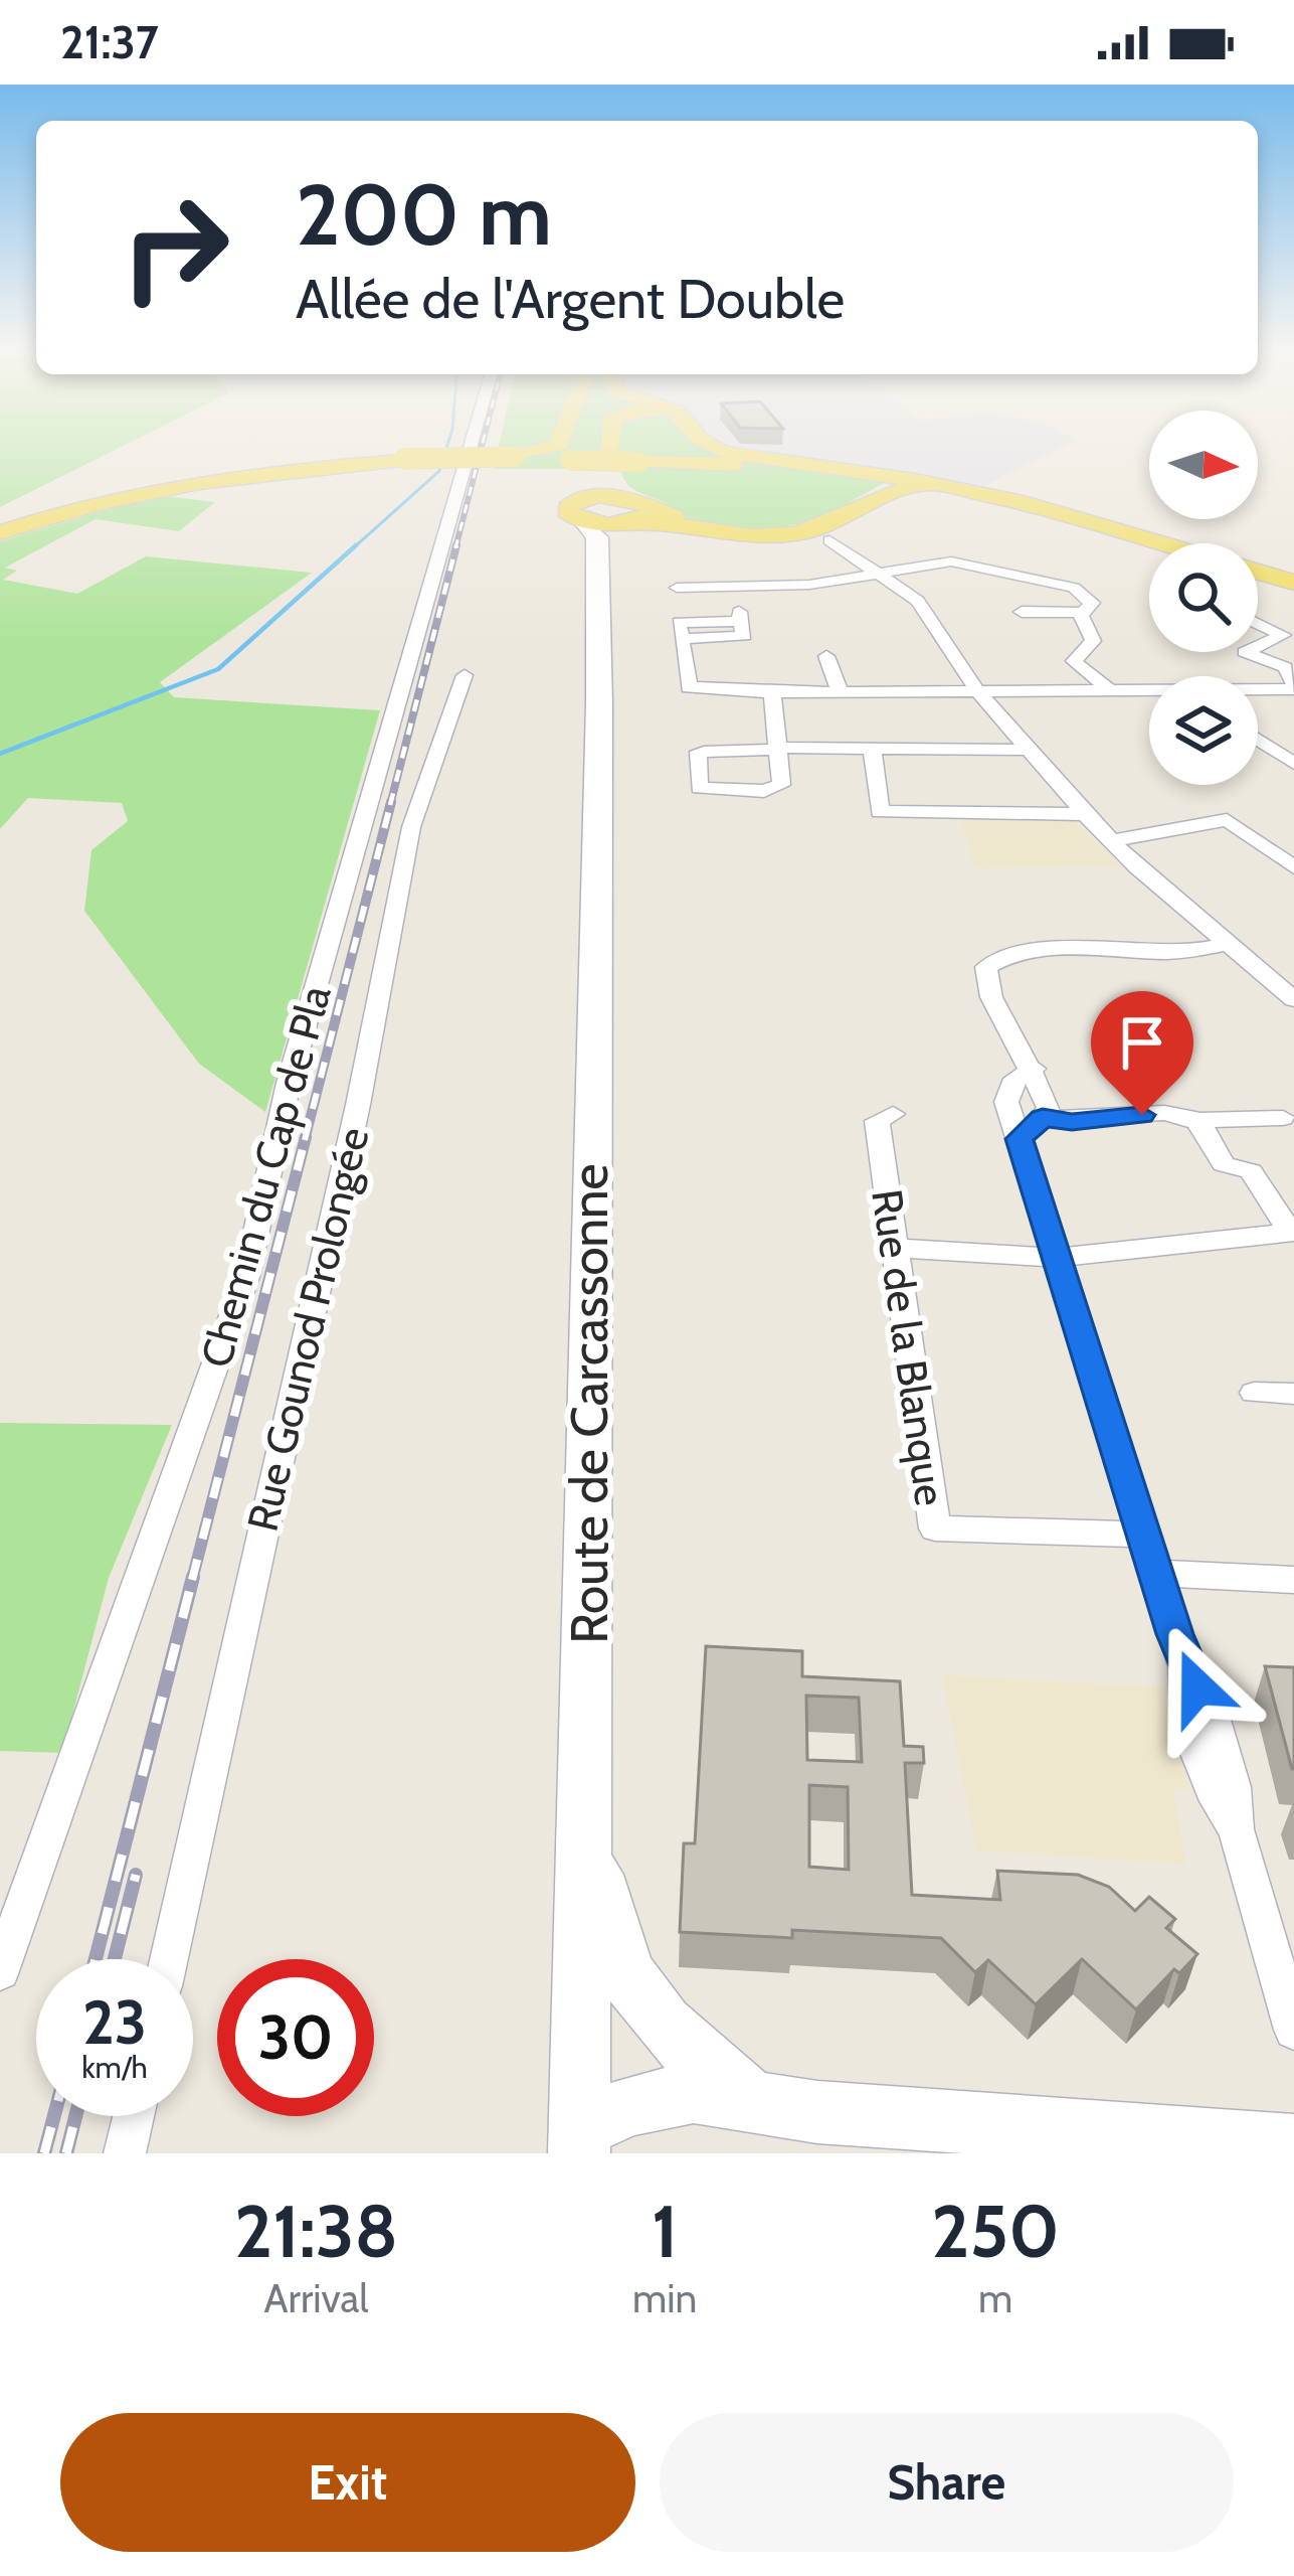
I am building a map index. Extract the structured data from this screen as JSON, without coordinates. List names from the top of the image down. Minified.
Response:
{"streets":{"main road":["Route de Carcassonne"],"street":["Chemin du Cap de Pla","Rue Gounod Prolongée","Rue de la Blanque"]},"north":"right","page":{"status":"21:37","turn":["200 m","Allée de l'Argent Double"],"speed":"23 km/h","limit":"30","eta":["21:38","Arrival","1","min","250","m"],"buttons":["Exit","Share"]}}
